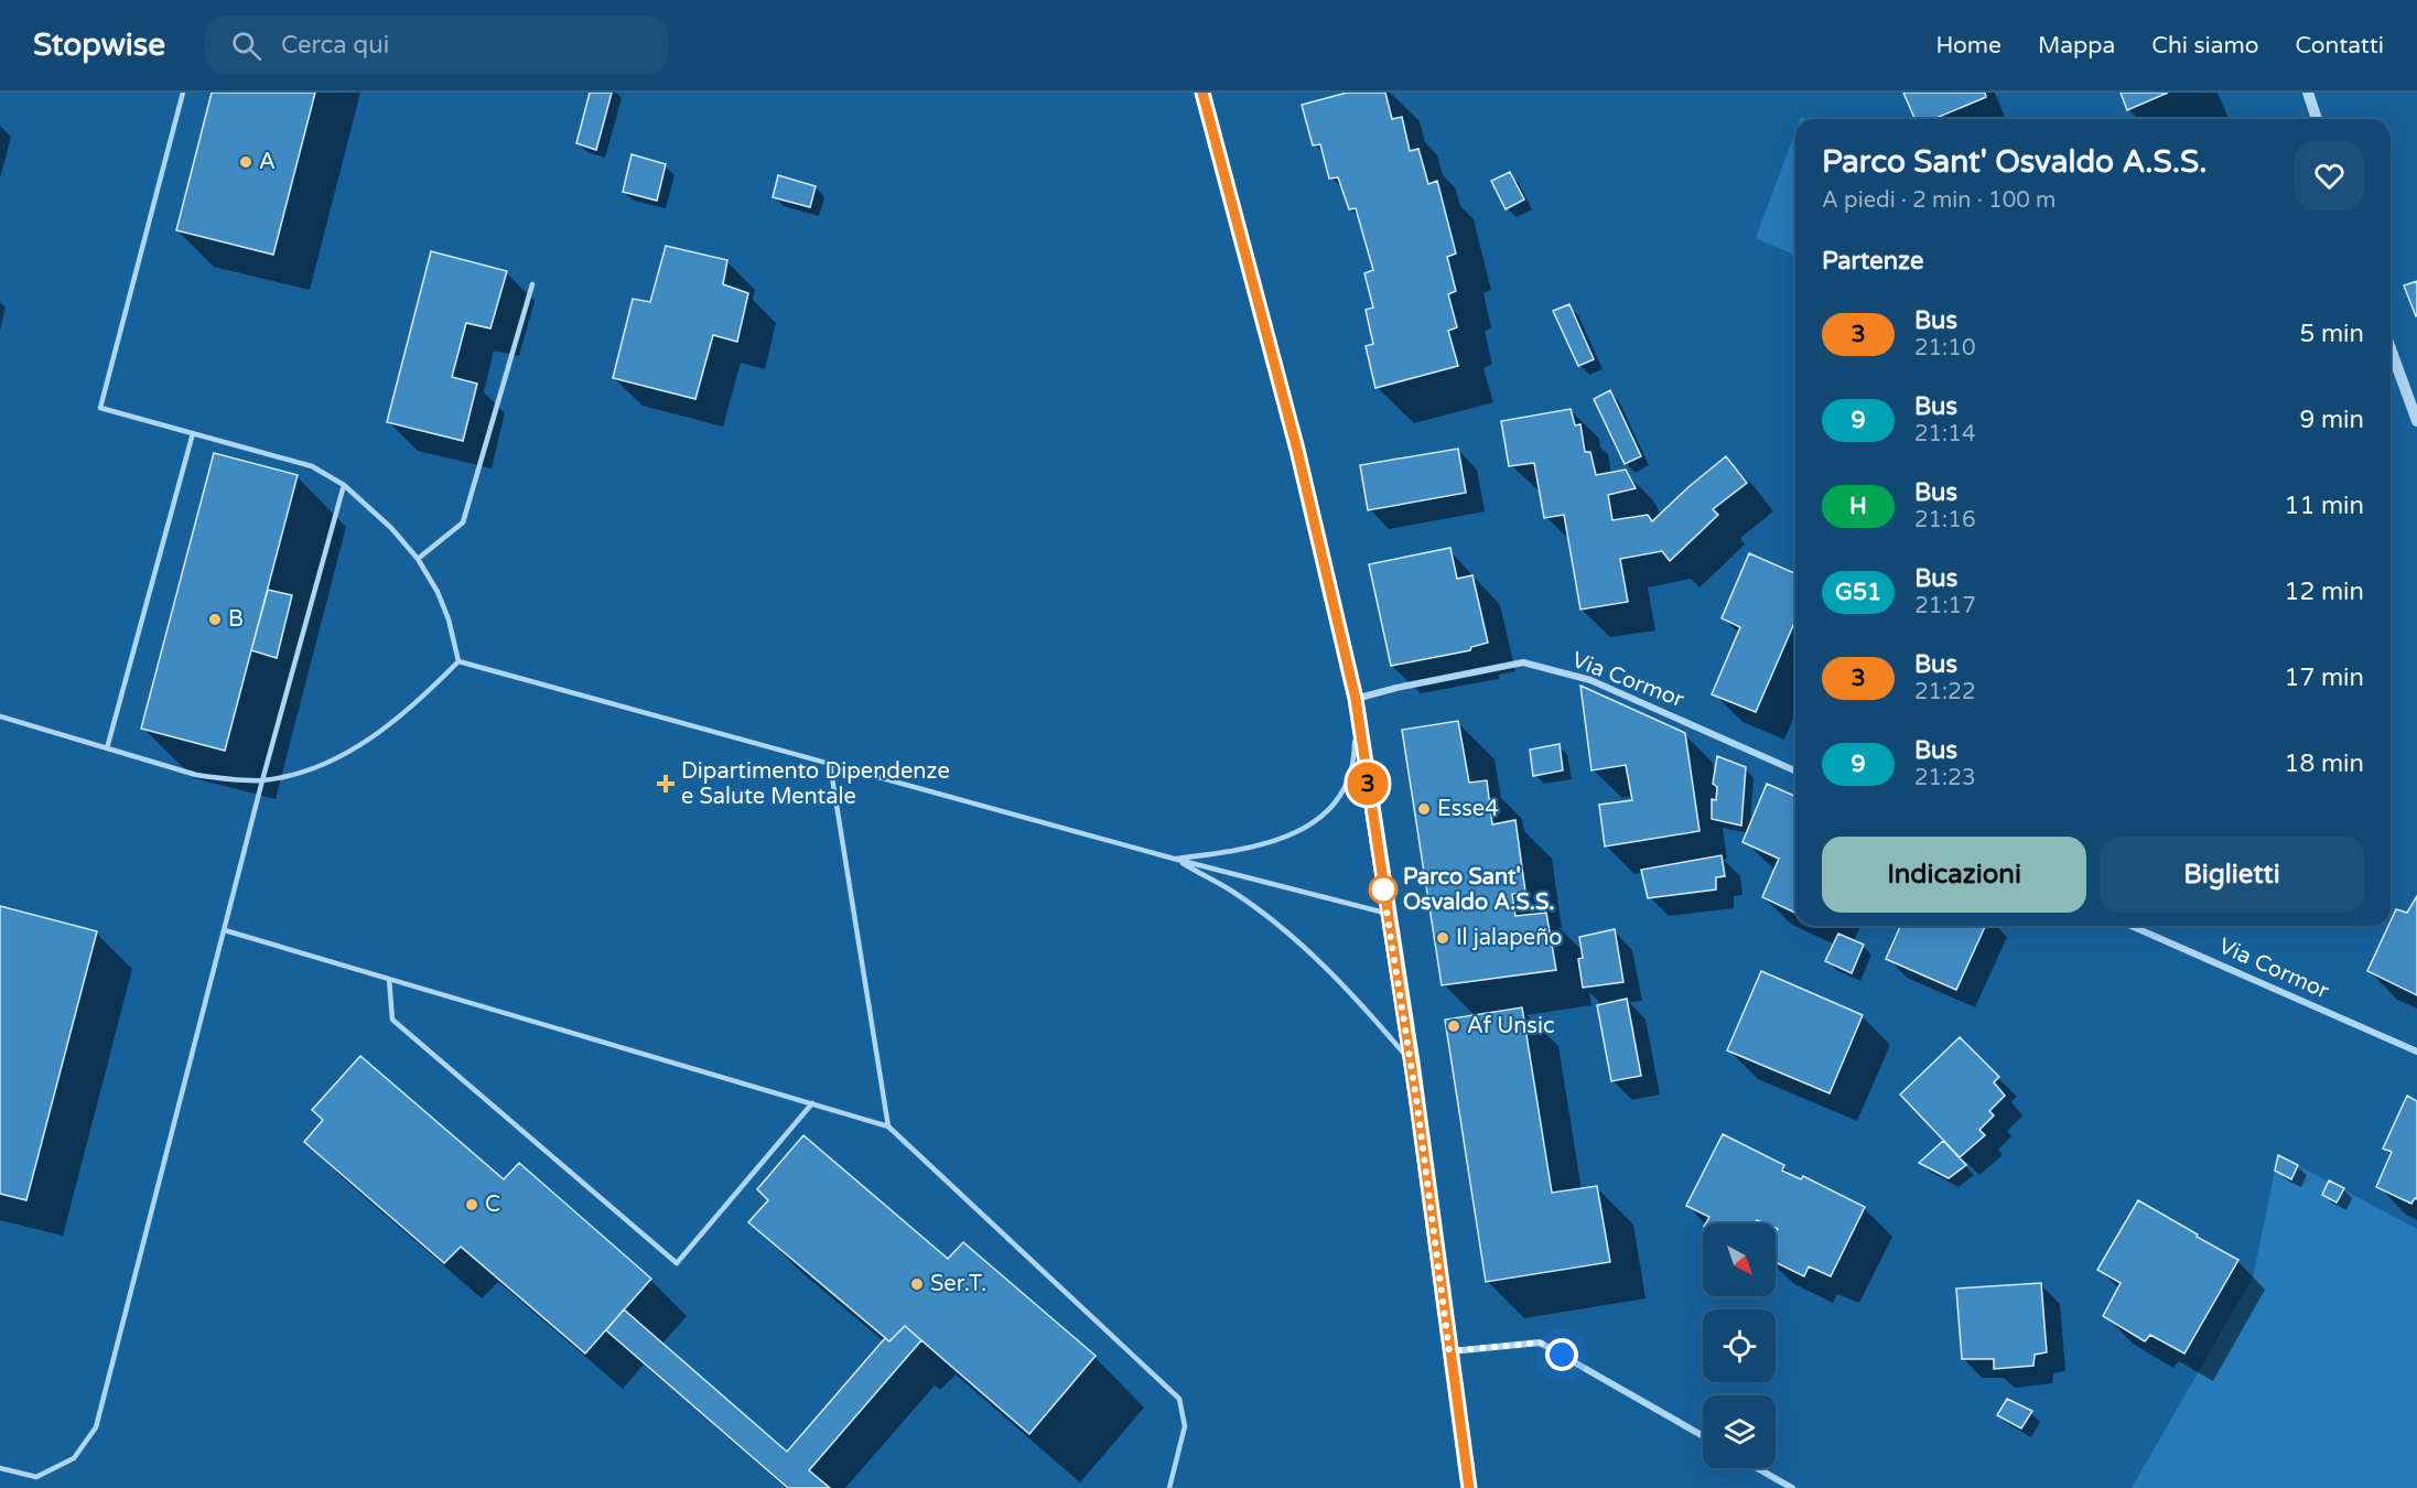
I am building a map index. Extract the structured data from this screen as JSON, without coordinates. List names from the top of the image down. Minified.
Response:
{"streets":{"street":["Via Cormor"]},"places":{"other":["A","B","Esse4","Parco Sant' Osvaldo A.S.S.","Il jalapeño","Af Unsic","C","Ser.T."],"health":["Dipartimento Dipendenze e Salute Mentale"]},"lines":["bus line 3"],"north":"bottom right","page":{"header":"Stopwise","search":"Cerca qui","nav":["Home","Mappa","Chi siamo","Contatti"],"on_map":"3","heading":[["Parco Sant' Osvaldo A.S.S.","A piedi · 2 min · 100 m"],"Partenze"],"list":[{"mark":"3","name":"Bus","note":"21:10","value":"5 min"},{"mark":"9","name":"Bus","note":"21:14","value":"9 min"},{"mark":"H","name":"Bus","note":"21:16","value":"11 min"},{"mark":"G51","name":"Bus","note":"21:17","value":"12 min"},{"mark":"3","name":"Bus","note":"21:22","value":"17 min"},{"mark":"9","name":"Bus","note":"21:23","value":"18 min"}],"buttons":["Indicazioni","Biglietti"]}}
